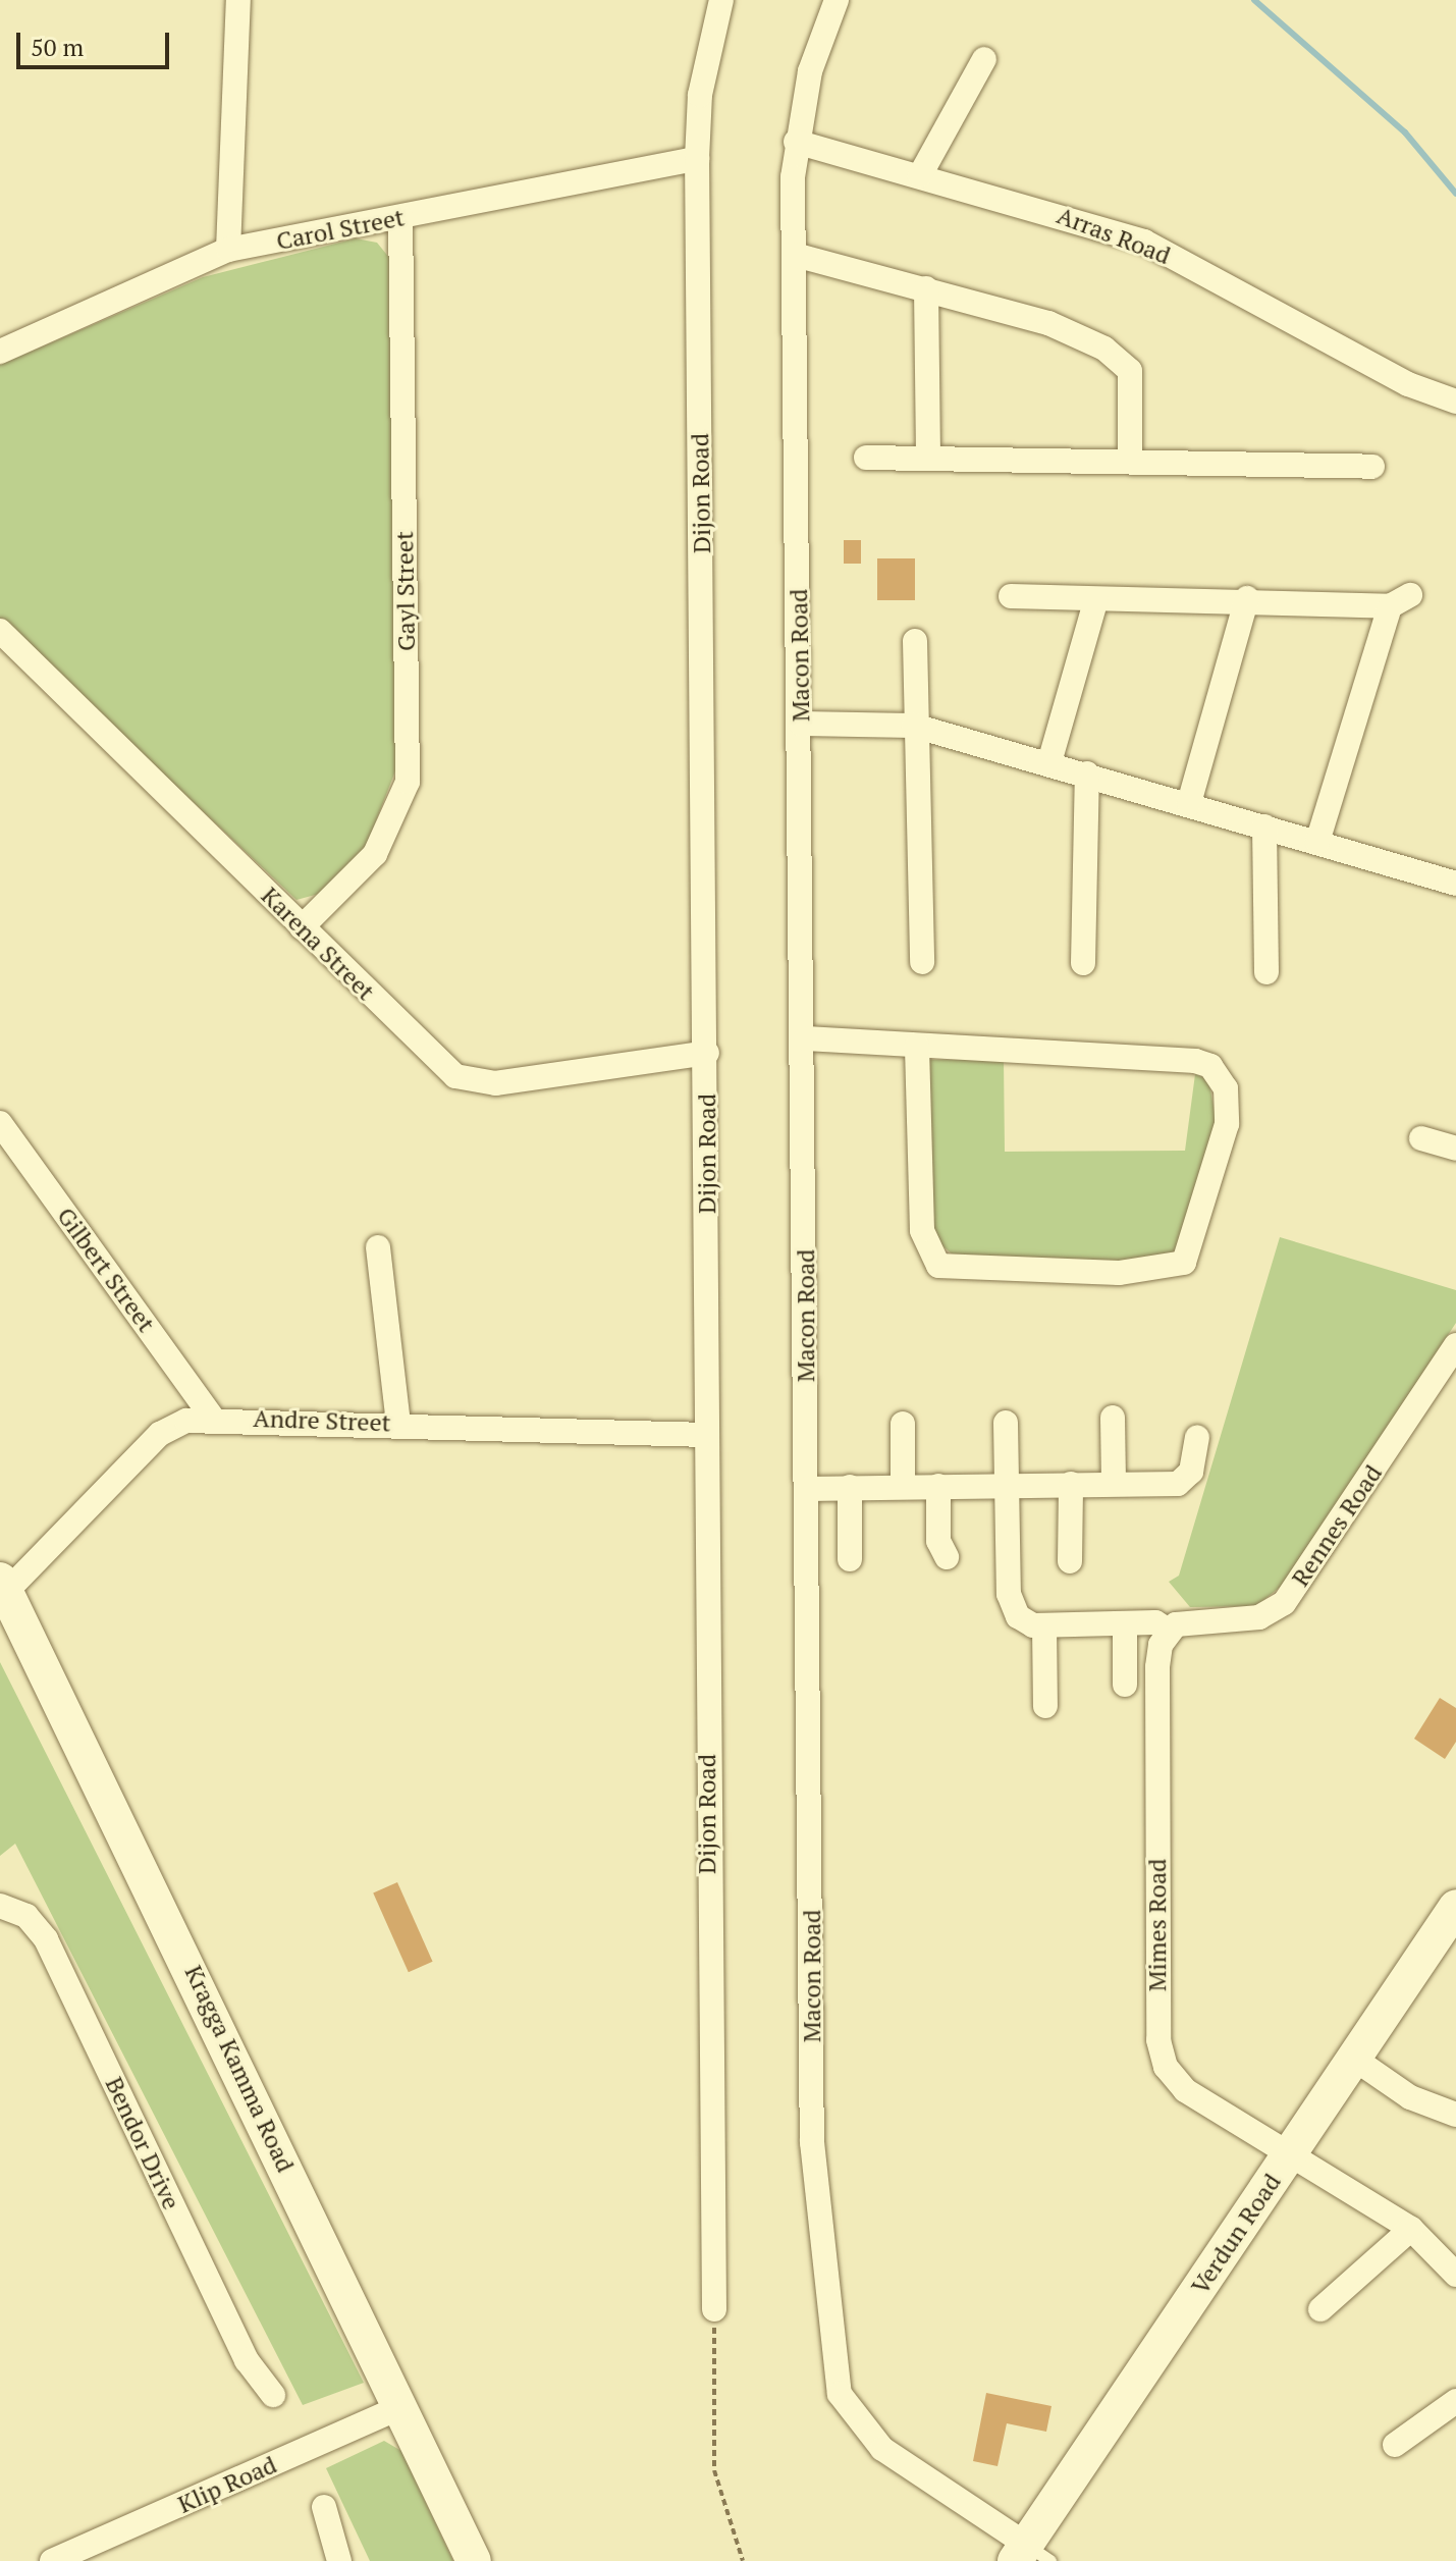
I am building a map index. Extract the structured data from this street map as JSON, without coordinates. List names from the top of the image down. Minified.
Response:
{"streets":{"main road":["Kragga Kamma Road","Verdun Road"],"street":["Carol Street","Arras Road","Dijon Road","Gayl Street","Macon Road","Karena Street","Gilbert Street","Andre Street","Rennes Road","Mimes Road","Bendor Drive","Klip Road"]},"crossings":[["Carol Street","Dijon Road"],["Carol Street","Gayl Street"],["Arras Road","Macon Road"],["Dijon Road","Karena Street"],["Dijon Road","Andre Street"],["Gayl Street","Karena Street"],["Macon Road","Verdun Road"],["Gilbert Street","Andre Street"],["Andre Street","Kragga Kamma Road"],["Rennes Road","Mimes Road"],["Mimes Road","Verdun Road"],["Kragga Kamma Road","Klip Road"]],"scale_bar":"50 m"}
